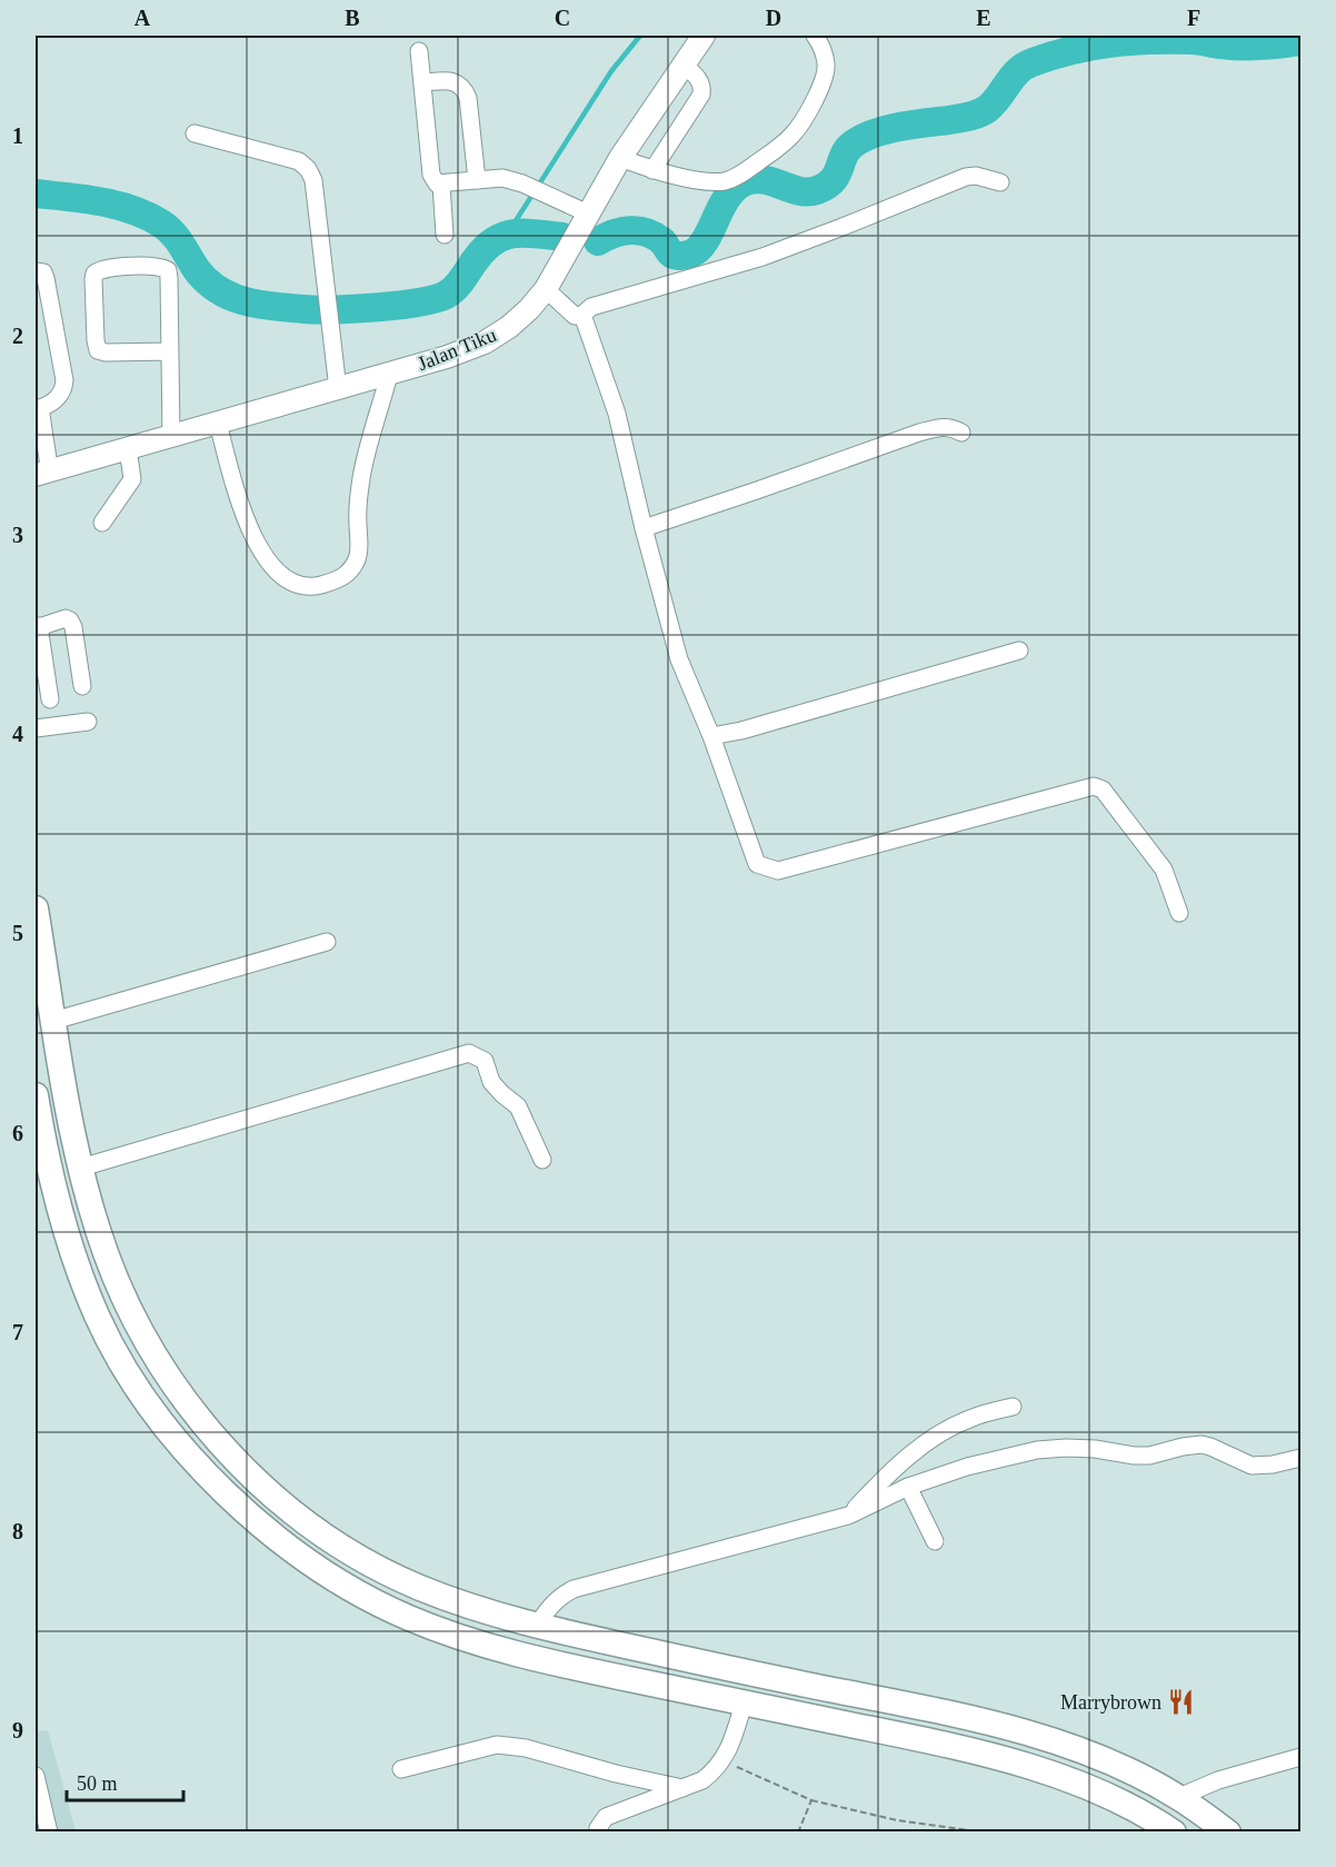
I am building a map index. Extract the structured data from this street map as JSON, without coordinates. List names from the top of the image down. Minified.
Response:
{"streets":{"main road":["Jalan Tiku"]},"places":{"restaurant":["Marrybrown"]},"scale_bar":"50 m","grid":{"columns":["A","B","C","D","E","F"],"rows":["1","2","3","4","5","6","7","8","9"]}}
